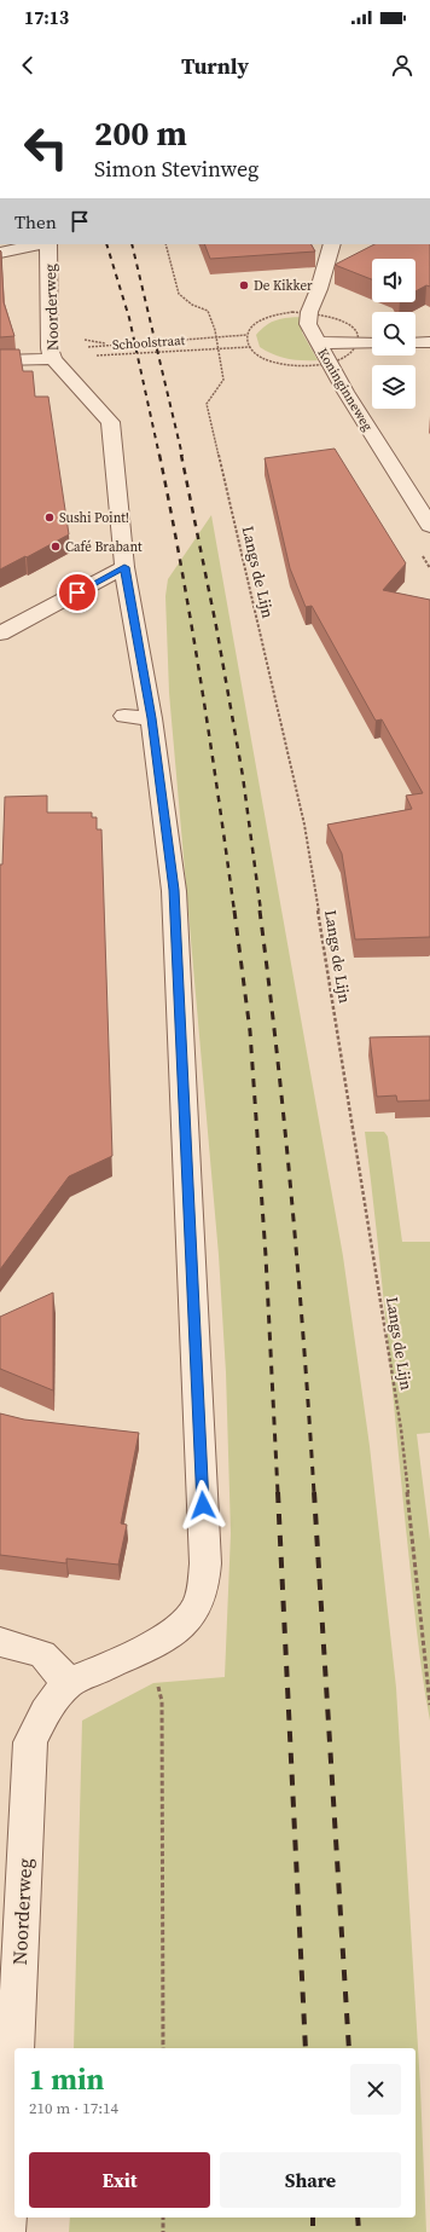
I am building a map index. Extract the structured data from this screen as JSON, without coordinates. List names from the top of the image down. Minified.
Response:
{"streets":{"street":["Noorderweg","Koninginneweg"],"path":["Schoolstraat","Langs de Lijn"]},"crossings":[["Noorderweg","Schoolstraat"],["Schoolstraat","Langs de Lijn"]],"places":["De Kikker","Sushi Point!","Café Brabant"],"page":{"status":"17:13","header":"Turnly","turn":["200 m","Simon Stevinweg"],"then":"Then","heading":["1 min","210 m · 17:14"],"buttons":["Exit","Share"]}}
